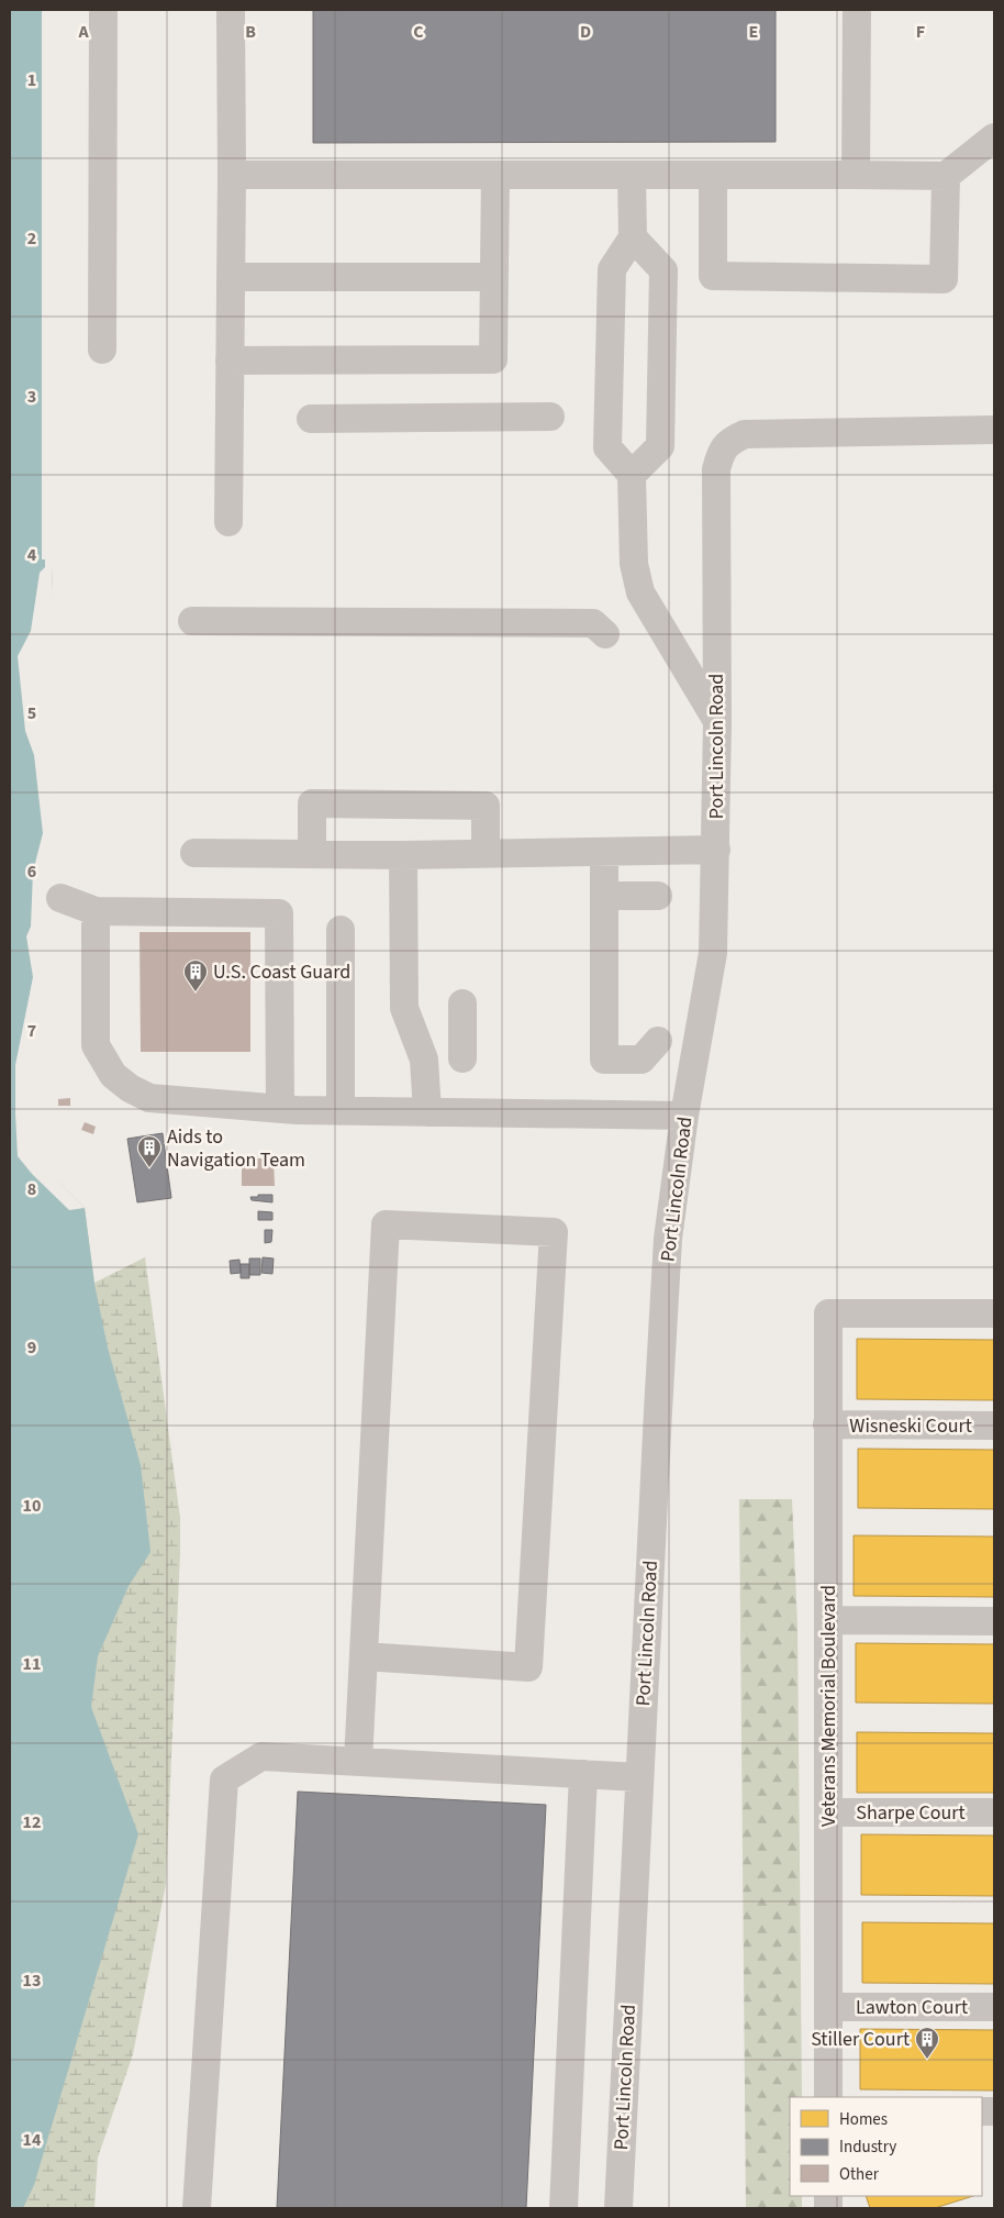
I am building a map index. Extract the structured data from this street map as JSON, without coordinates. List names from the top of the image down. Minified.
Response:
{"streets":{"street":["Port Lincoln Road","Wisneski Court","Veterans Memorial Boulevard","Sharpe Court","Lawton Court"]},"crossings":[["Wisneski Court","Veterans Memorial Boulevard"],["Veterans Memorial Boulevard","Sharpe Court"],["Veterans Memorial Boulevard","Lawton Court"]],"places":{"building":["U.S. Coast Guard","Aids to Navigation Team","Stiller Court"]},"legend":["Homes","Industry","Other"],"grid":{"columns":["A","B","C","D","E","F"],"rows":["1","2","3","4","5","6","7","8","9","10","11","12","13","14"]}}
